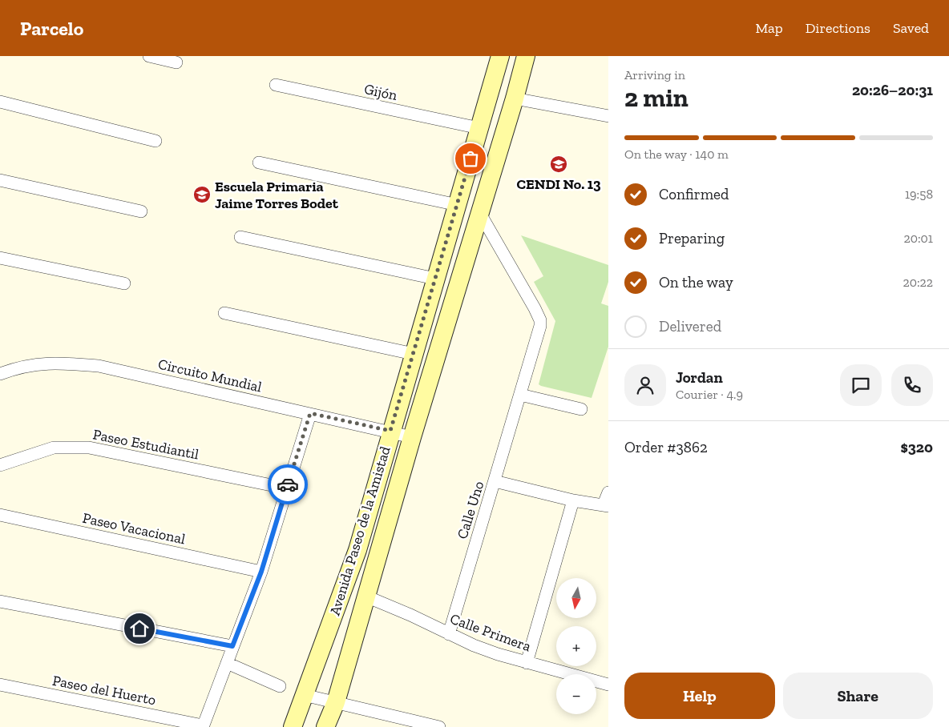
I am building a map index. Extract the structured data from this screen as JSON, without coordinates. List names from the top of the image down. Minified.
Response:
{"streets":{"street":["Gijón","Circuito Mundial","Paseo Estudiantil","Calle Uno","Paseo Vacacional","Avenida Paseo de la Amistad","Calle Primera","Paseo del Huerto"]},"crossings":[["Gijón","Avenida Paseo de la Amistad"],["Circuito Mundial","Avenida Paseo de la Amistad"],["Calle Uno","Avenida Paseo de la Amistad"],["Calle Uno","Calle Primera"],["Avenida Paseo de la Amistad","Calle Primera"]],"places":{"school or university":["CENDI No. 13","Escuela Primaria Jaime Torres Bodet"]},"north":"bottom","page":{"header":"Parcelo","nav":["Map","Directions","Saved"],"heading":["2 min","Arriving in","20:26–20:31"],"panel":["Jordan","Courier · 4.9","Order #3862","$320"],"bar":"On the way · 140 m","list":[["Confirmed","19:58"],["Preparing","20:01"],["On the way","20:22"],"Delivered"],"map_buttons":["+","−"],"buttons":["Help","Share"]}}
